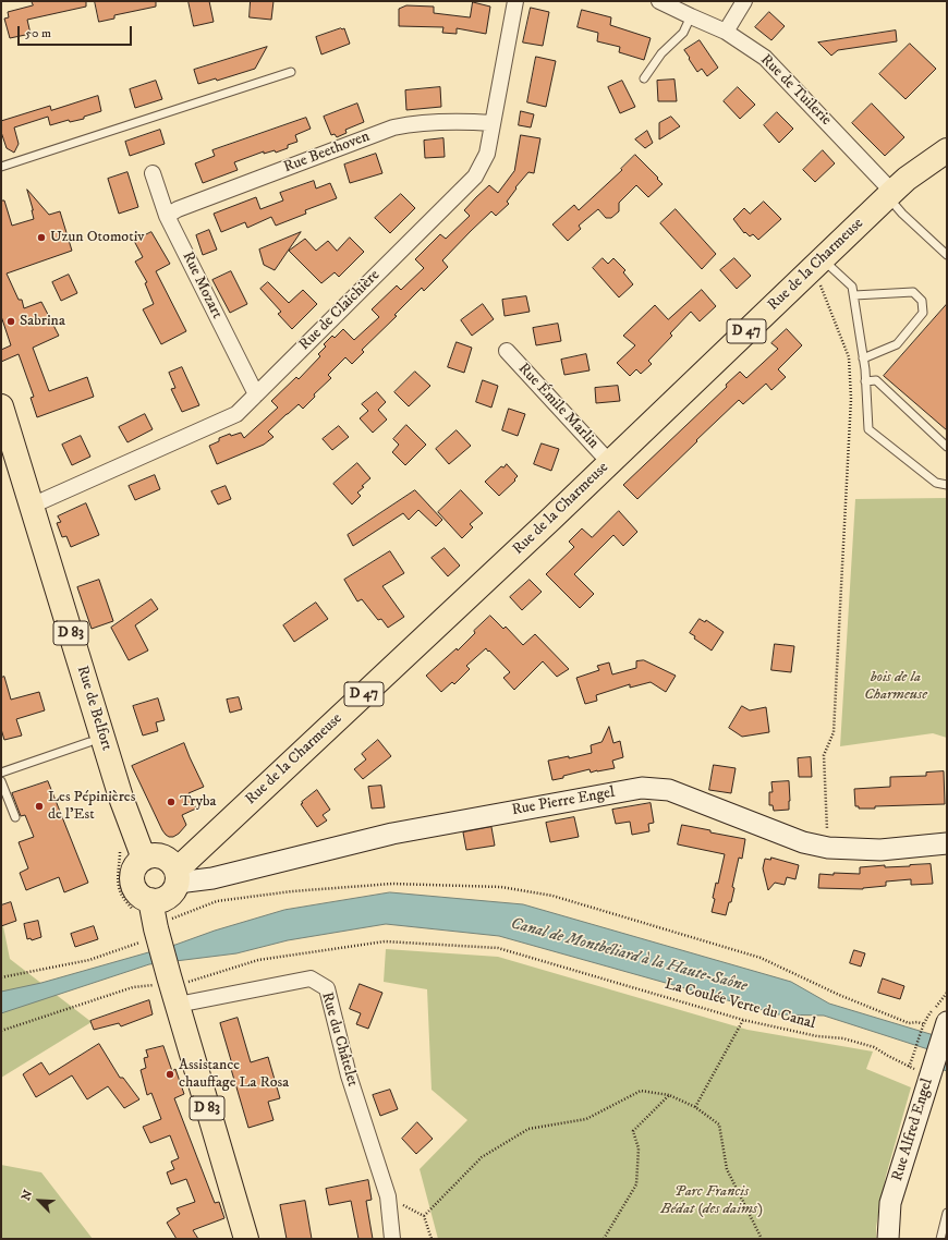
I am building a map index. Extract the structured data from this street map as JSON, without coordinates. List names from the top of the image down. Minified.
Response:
{"streets":{"main road":["Rue de la Charmeuse","D 47","D 83","Rue de Belfort"],"street":["Rue de Tuilerie","Rue Beethoven","Rue Mozart","Rue de Claichière","Rue Émile Marlin","Rue Pierre Engel","Rue du Châtelet","Rue Alfred Engel"],"path":["La Coulée Verte du Canal"]},"crossings":[["Rue de Tuilerie","Rue de la Charmeuse"],["Rue Beethoven","Rue Mozart"],["Rue Beethoven","Rue de Claichière"],["Rue de la Charmeuse","Rue Émile Marlin"],["Rue de la Charmeuse","D 83"],["Rue de la Charmeuse","Rue Pierre Engel"],["Rue Mozart","Rue de Claichière"],["Rue de Claichière","Rue de Belfort"],["D 83","La Coulée Verte du Canal"],["D 83","Rue du Châtelet"],["La Coulée Verte du Canal","Rue du Châtelet"]],"water":["Canal de Montbéliard à la Haute-Saône"],"parks":["bois de la Charmeuse","Parc Francis Bédat (des daims)"],"places":["Uzun Otomotiv","Sabrina","Tryba","Les Pépinières de l'Est","Assistance chauffage La Rosa"],"scale_bar":"50 m","north":"top left"}
